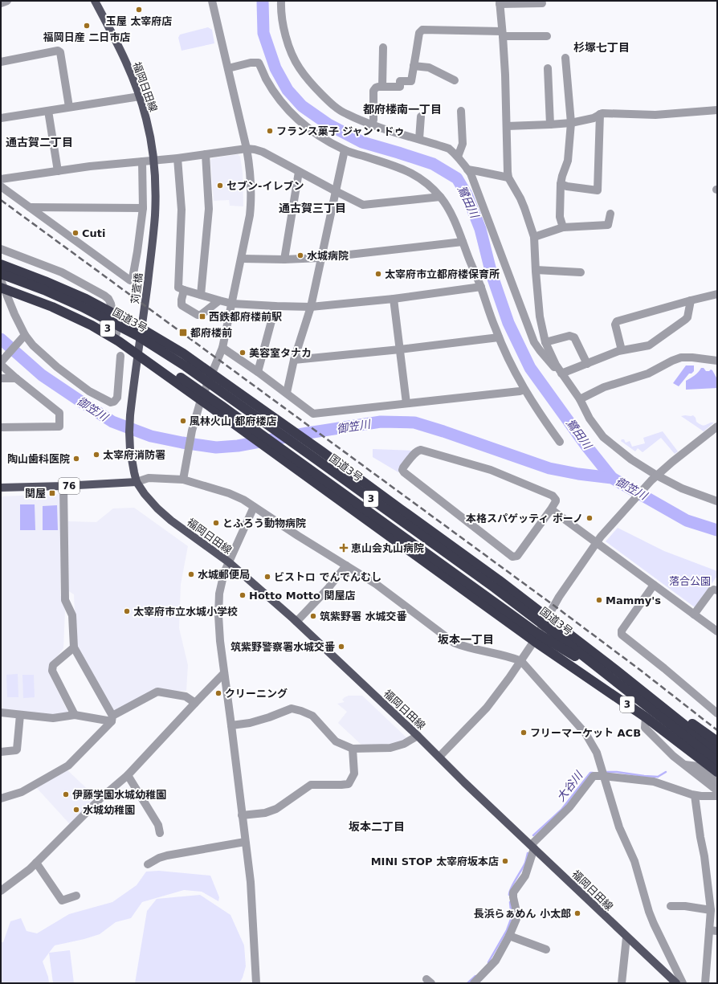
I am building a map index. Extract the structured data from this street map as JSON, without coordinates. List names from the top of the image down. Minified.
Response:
{"streets":{"highway":["国道3号","3"],"main road":["福岡日田線","苅萱橋","76"]},"crossings":[["福岡日田線","苅萱橋"],["福岡日田線","76"]],"districts":["杉塚七丁目","都府楼南一丁目","通古賀二丁目","通古賀三丁目","坂本一丁目","坂本二丁目"],"water":["鷺田川","御笠川","大谷川"],"parks":["落合公園"],"places":{"other":["玉屋 太宰府店","福岡日産 二日市店","フランス菓子 ジャン・ドゥ","セブン-イレブン","Cuti","水城病院","太宰府市立都府楼保育所","美容室タナカ","風林火山 都府楼店","太宰府消防署","陶山歯科医院","本格スパゲッティ ボーノ","とふろう動物病院","水城郵便局","ビストロ でんでんむし","Hotto Motto 関屋店","Mammy's","太宰府市立水城小学校","筑紫野署 水城交番","筑紫野警察署水城交番","クリーニング","フリーマーケット ACB","伊藤学園水城幼稚園","水城幼稚園","MINI STOP 太宰府坂本店","長浜らぁめん 小太郎"],"transit":["西鉄都府楼前駅","都府楼前","関屋"],"health":["恵山会丸山病院"]}}
